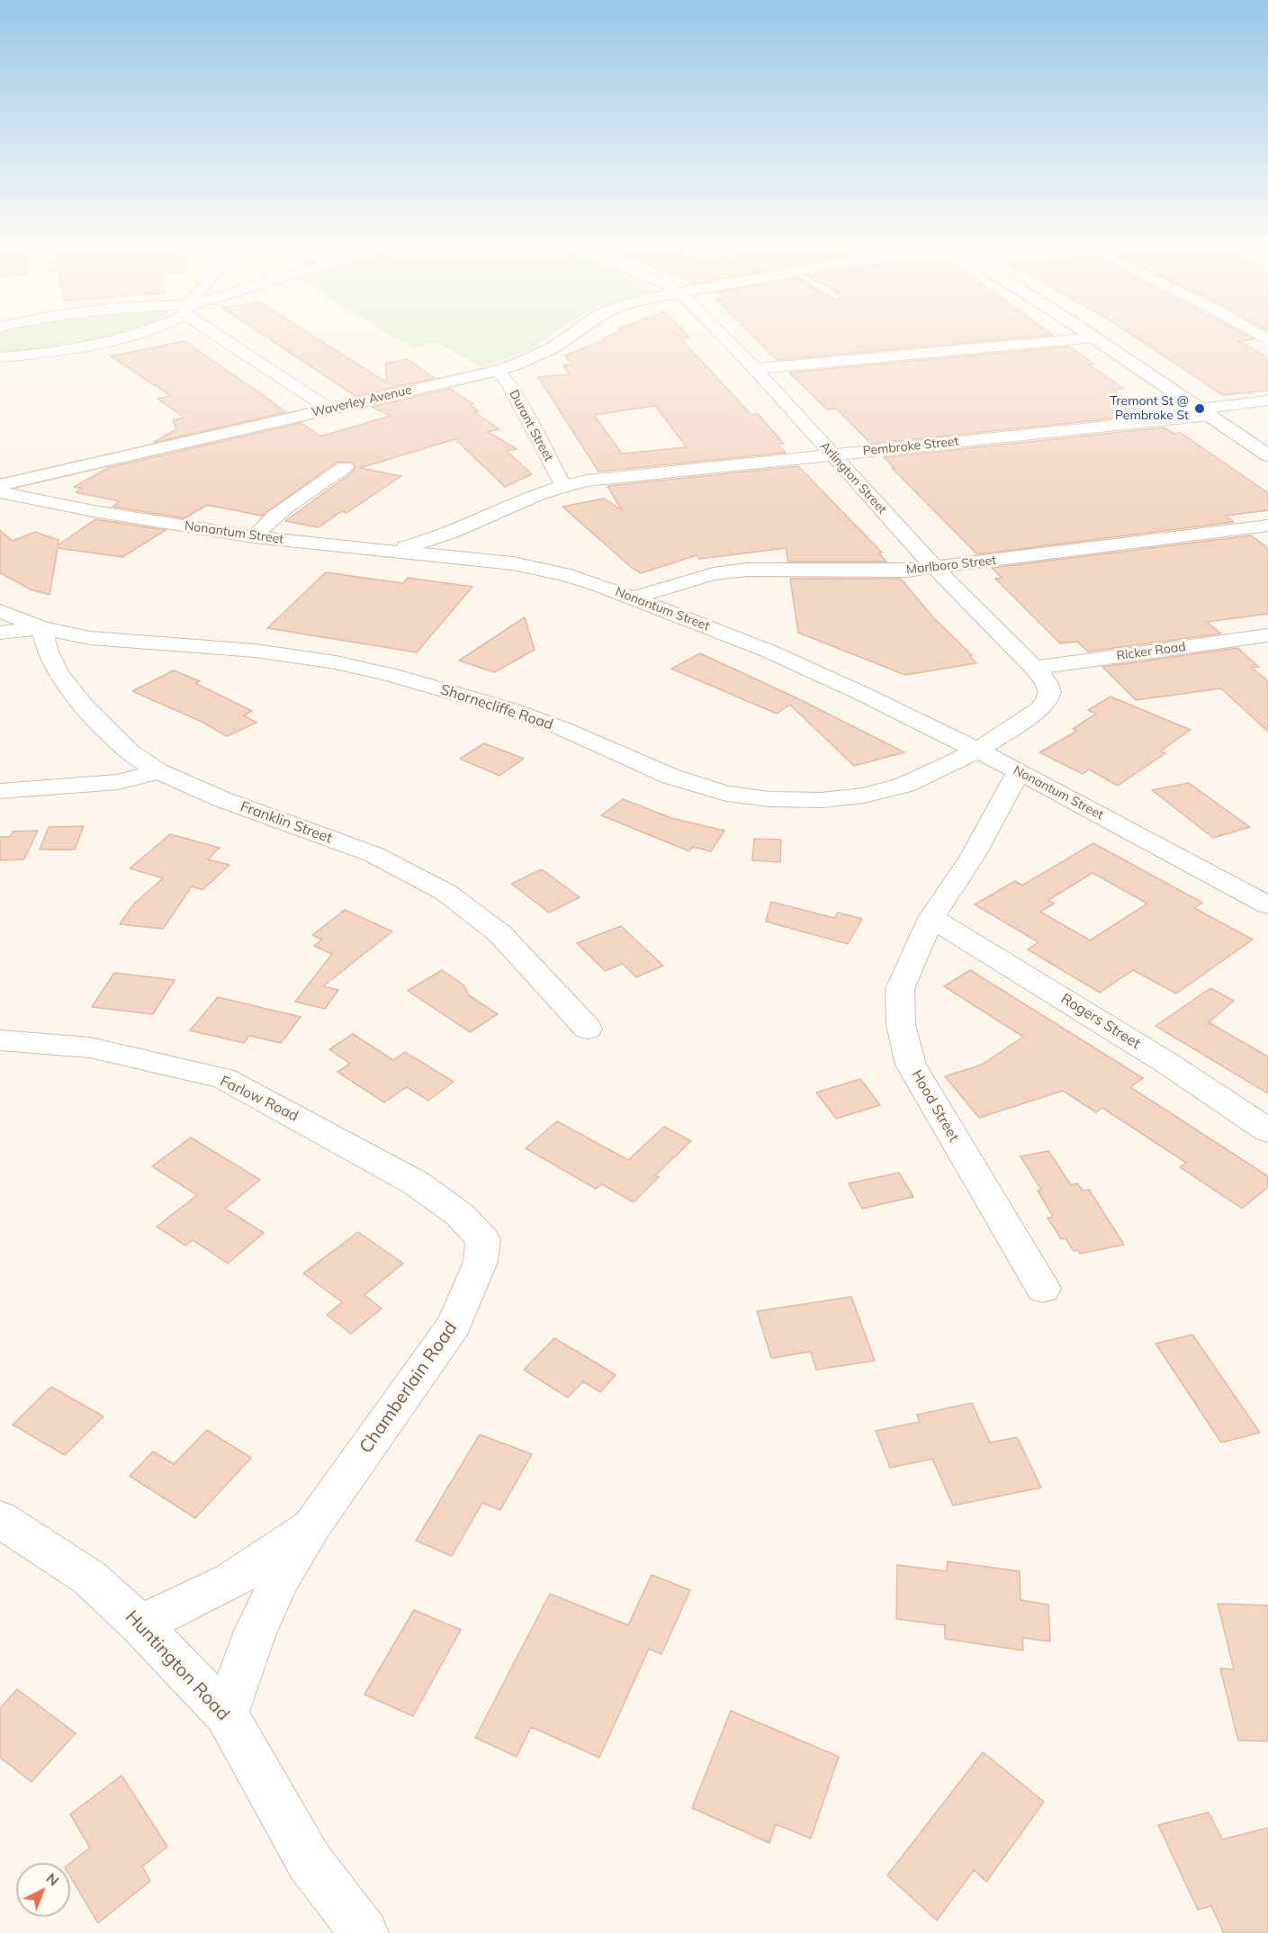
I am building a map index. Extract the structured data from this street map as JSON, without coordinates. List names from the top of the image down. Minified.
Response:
{"streets":{"street":["Waverley Avenue","Durant Street","Pembroke Street","Arlington Street","Nonantum Street","Marlboro Street","Ricker Road","Shornecliffe Road","Franklin Street","Rogers Street","Farlow Road","Hood Street","Chamberlain Road","Huntington Road"]},"crossings":[["Waverley Avenue","Durant Street"],["Durant Street","Pembroke Street"],["Pembroke Street","Arlington Street"],["Pembroke Street","Nonantum Street"],["Arlington Street","Nonantum Street"],["Arlington Street","Marlboro Street"],["Arlington Street","Ricker Road"],["Arlington Street","Shornecliffe Road"],["Nonantum Street","Marlboro Street"],["Nonantum Street","Shornecliffe Road"],["Nonantum Street","Hood Street"],["Shornecliffe Road","Franklin Street"],["Rogers Street","Hood Street"],["Farlow Road","Chamberlain Road"],["Chamberlain Road","Huntington Road"]],"places":["Tremont St @ Pembroke St"],"north":"top right"}
